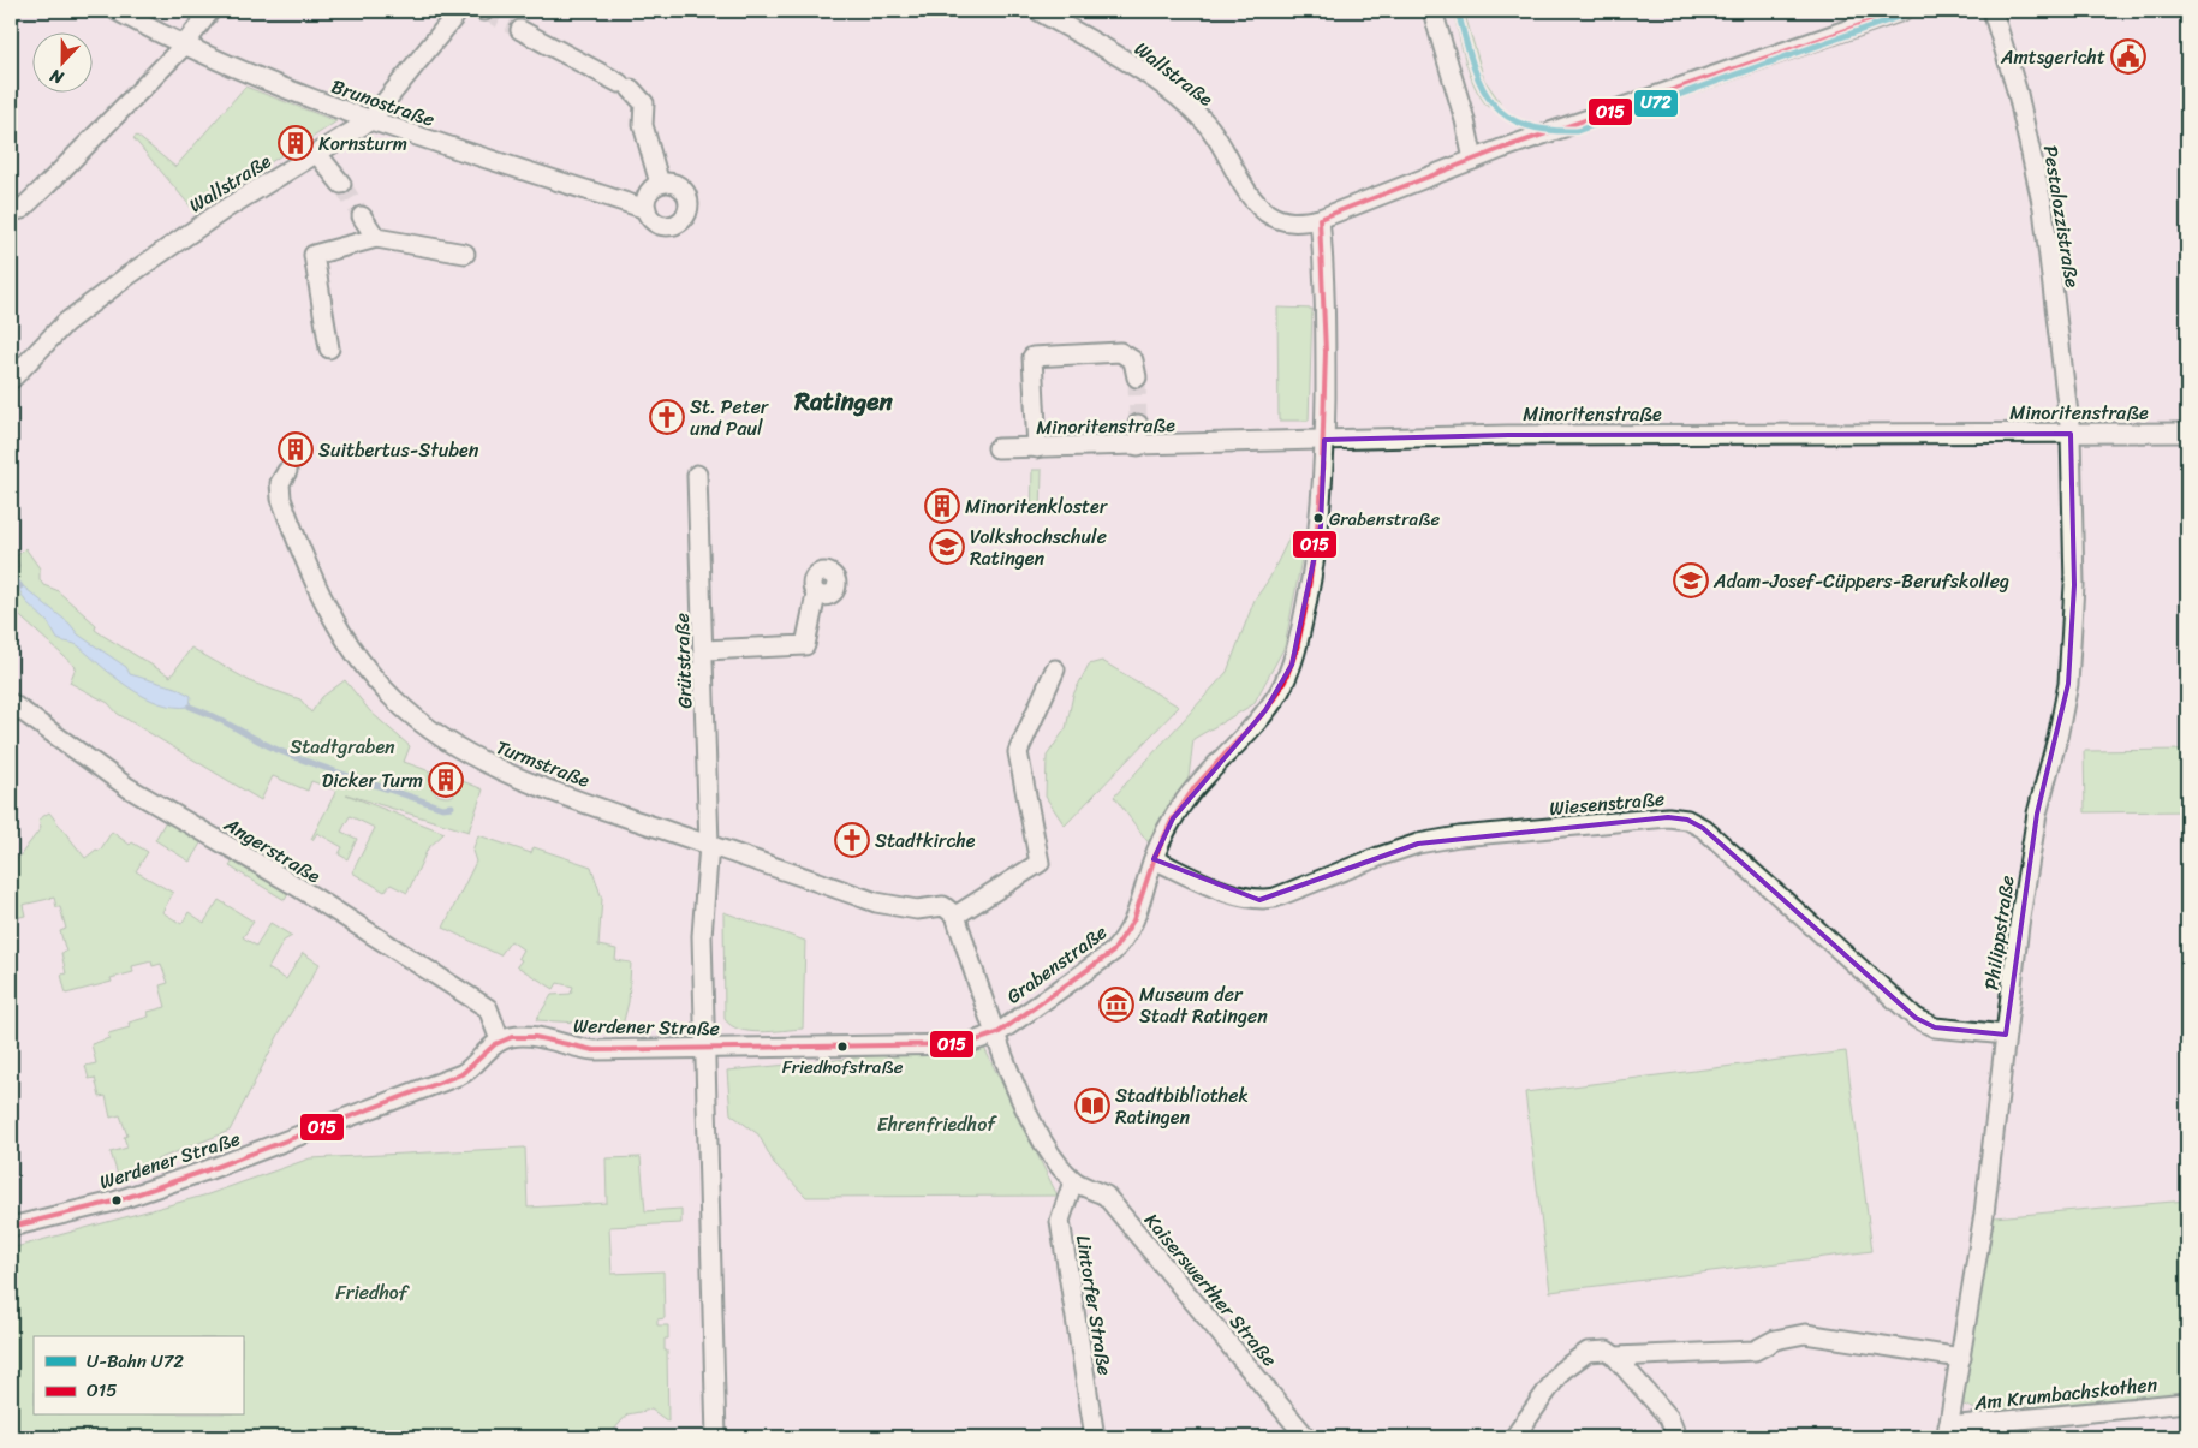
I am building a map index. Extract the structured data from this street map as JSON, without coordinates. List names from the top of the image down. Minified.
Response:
{"streets":{"street":["Wallstraße","Brunostraße","Pestalozzistraße","Minoritenstraße","Grütstraße","Turmstraße","Wiesenstraße","Angerstraße","Philippstraße","Grabenstraße","Werdener Straße","Kaiserswerther Straße","Lintorfer Straße","Am Krumbachskothen"]},"crossings":[["Wallstraße","Brunostraße"],["Wallstraße","Grabenstraße"],["Pestalozzistraße","Minoritenstraße"],["Pestalozzistraße","Philippstraße"],["Minoritenstraße","Philippstraße"],["Minoritenstraße","Grabenstraße"],["Grütstraße","Turmstraße"],["Wiesenstraße","Philippstraße"],["Wiesenstraße","Grabenstraße"],["Angerstraße","Werdener Straße"],["Philippstraße","Am Krumbachskothen"],["Grabenstraße","Werdener Straße"],["Kaiserswerther Straße","Lintorfer Straße"]],"districts":["Ratingen"],"parks":["Stadtgraben","Ehrenfriedhof","Friedhof"],"places":{"public building":["Amtsgericht"],"building":["Kornsturm","Suitbertus-Stuben","Minoritenkloster","Dicker Turm"],"church":["St. Peter und Paul","Stadtkirche"],"other":["Grabenstraße","Friedhofstraße"],"school or university":["Volkshochschule Ratingen","Adam-Josef-Cüppers-Berufskolleg"],"museum":["Museum der Stadt Ratingen"],"library":["Stadtbibliothek Ratingen"]},"lines":["metro line U72","transit line O15"],"legend":["U-Bahn U72","O15"],"north":"bottom"}
